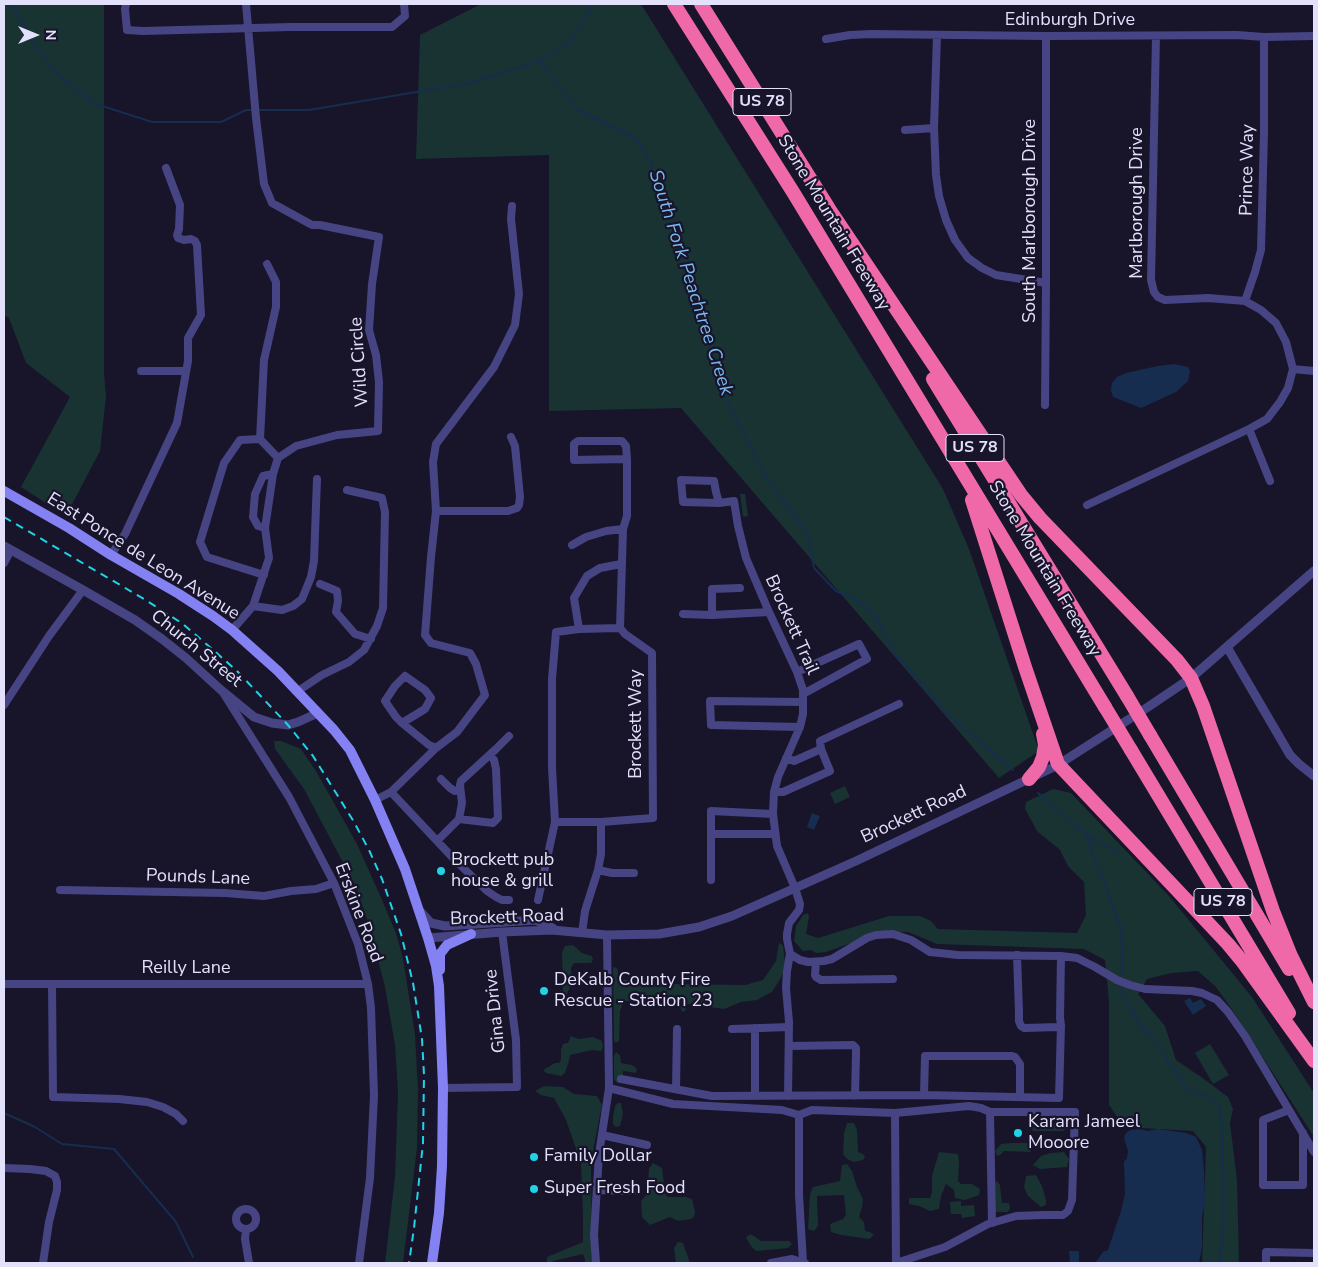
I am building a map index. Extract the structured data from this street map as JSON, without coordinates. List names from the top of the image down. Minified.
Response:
{"streets":{"highway":["US 78","Stone Mountain Freeway"],"main road":["East Ponce de Leon Avenue"],"street":["Edinburgh Drive","Prince Way","Marlborough Drive","South Marlborough Drive","Wild Circle","Brockett Trail","Church Street","Brockett Way","Brockett Road","Pounds Lane","Erskine Road","Reilly Lane","Gina Drive"]},"crossings":[["Edinburgh Drive","Prince Way"],["Edinburgh Drive","Marlborough Drive"],["Edinburgh Drive","South Marlborough Drive"],["Prince Way","Marlborough Drive"],["East Ponce de Leon Avenue","Church Street"],["East Ponce de Leon Avenue","Brockett Road"],["East Ponce de Leon Avenue","Gina Drive"],["Brockett Trail","Brockett Road"],["Church Street","Erskine Road"],["Brockett Road","Gina Drive"],["Pounds Lane","Erskine Road"],["Erskine Road","Reilly Lane"]],"water":["South Fork Peachtree Creek"],"places":["Brockett pub house & grill","DeKalb County Fire Rescue - Station 23","Karam Jameel Mooore","Family Dollar","Super Fresh Food"],"north":"right"}
